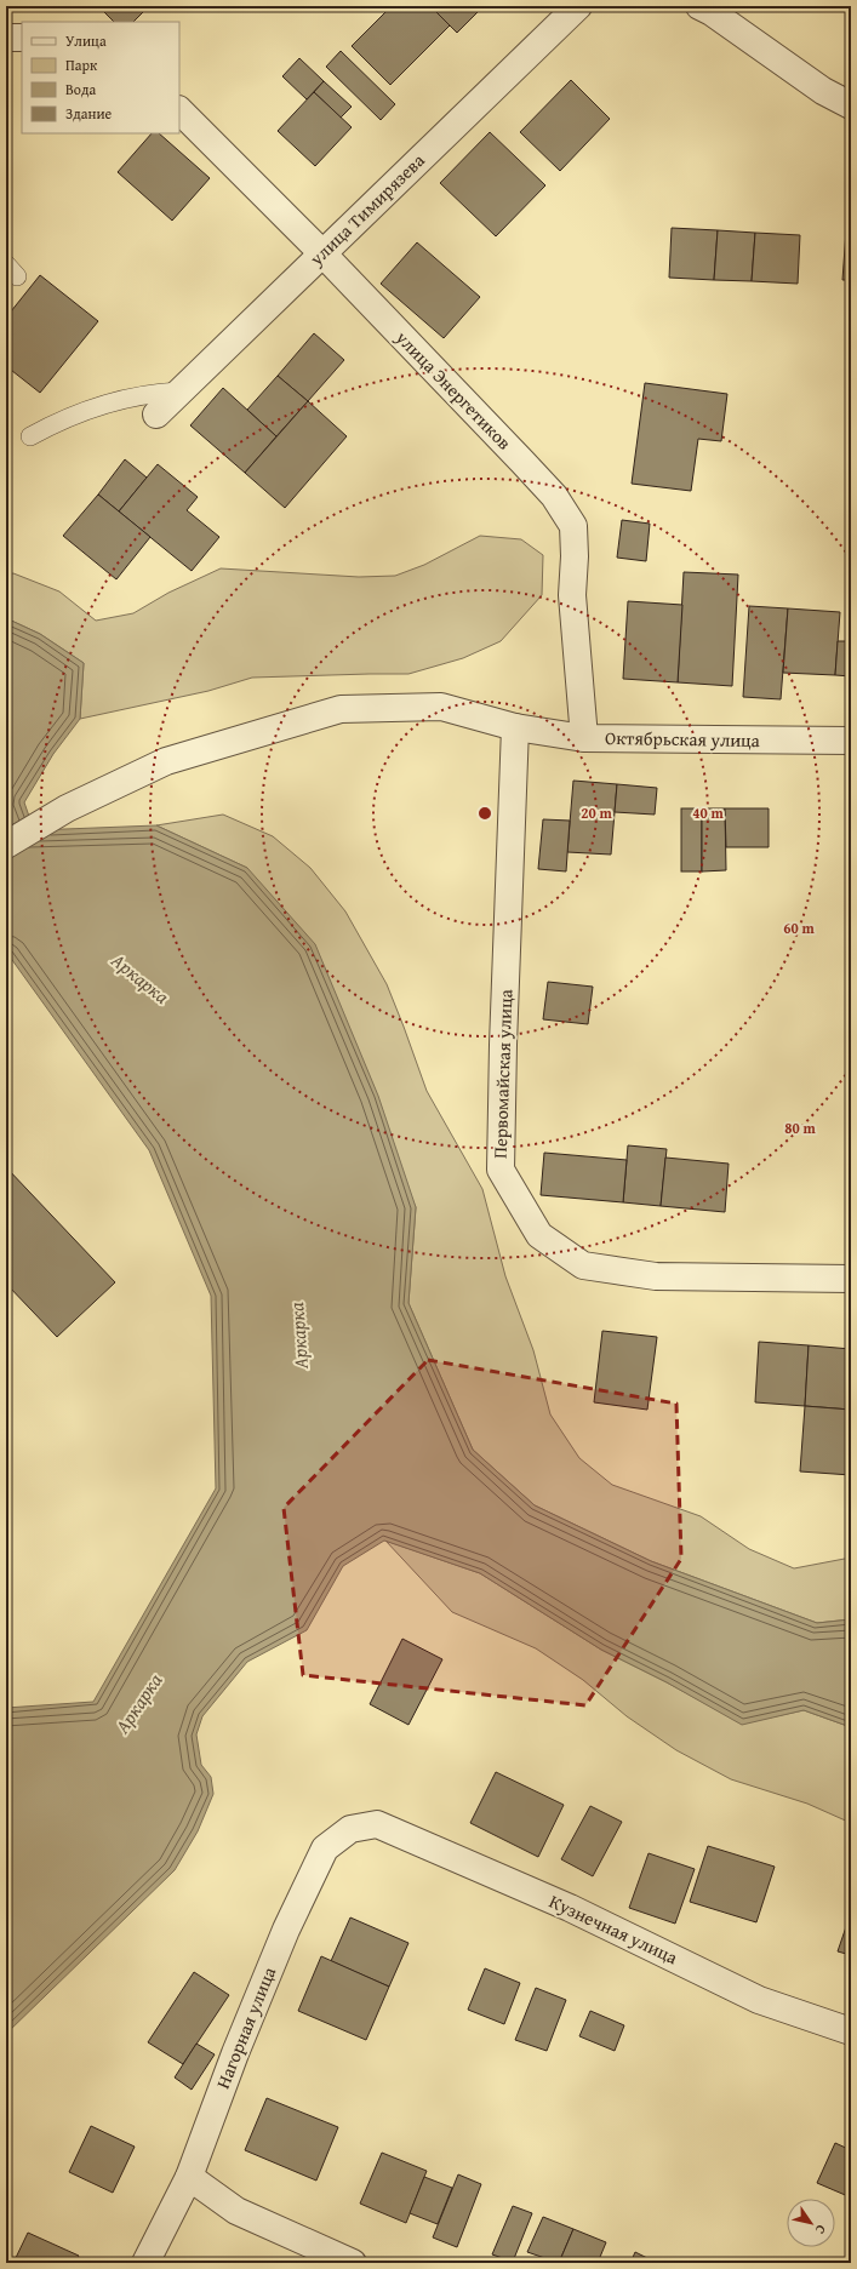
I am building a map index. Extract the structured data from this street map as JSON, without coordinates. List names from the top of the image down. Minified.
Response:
{"streets":{"street":["улица Тимирязева","улица Энергетиков","Октябрьская улица","Первомайская улица","Кузнечная улица","Нагорная улица"]},"crossings":[["улица Тимирязева","улица Энергетиков"],["улица Энергетиков","Октябрьская улица"],["Октябрьская улица","Первомайская улица"],["Кузнечная улица","Нагорная улица"]],"water":["Аркарка"],"legend":["Улица","Парк","Вода","Здание"],"north":"bottom right","rings":["20 m","40 m","60 m","80 m"]}
